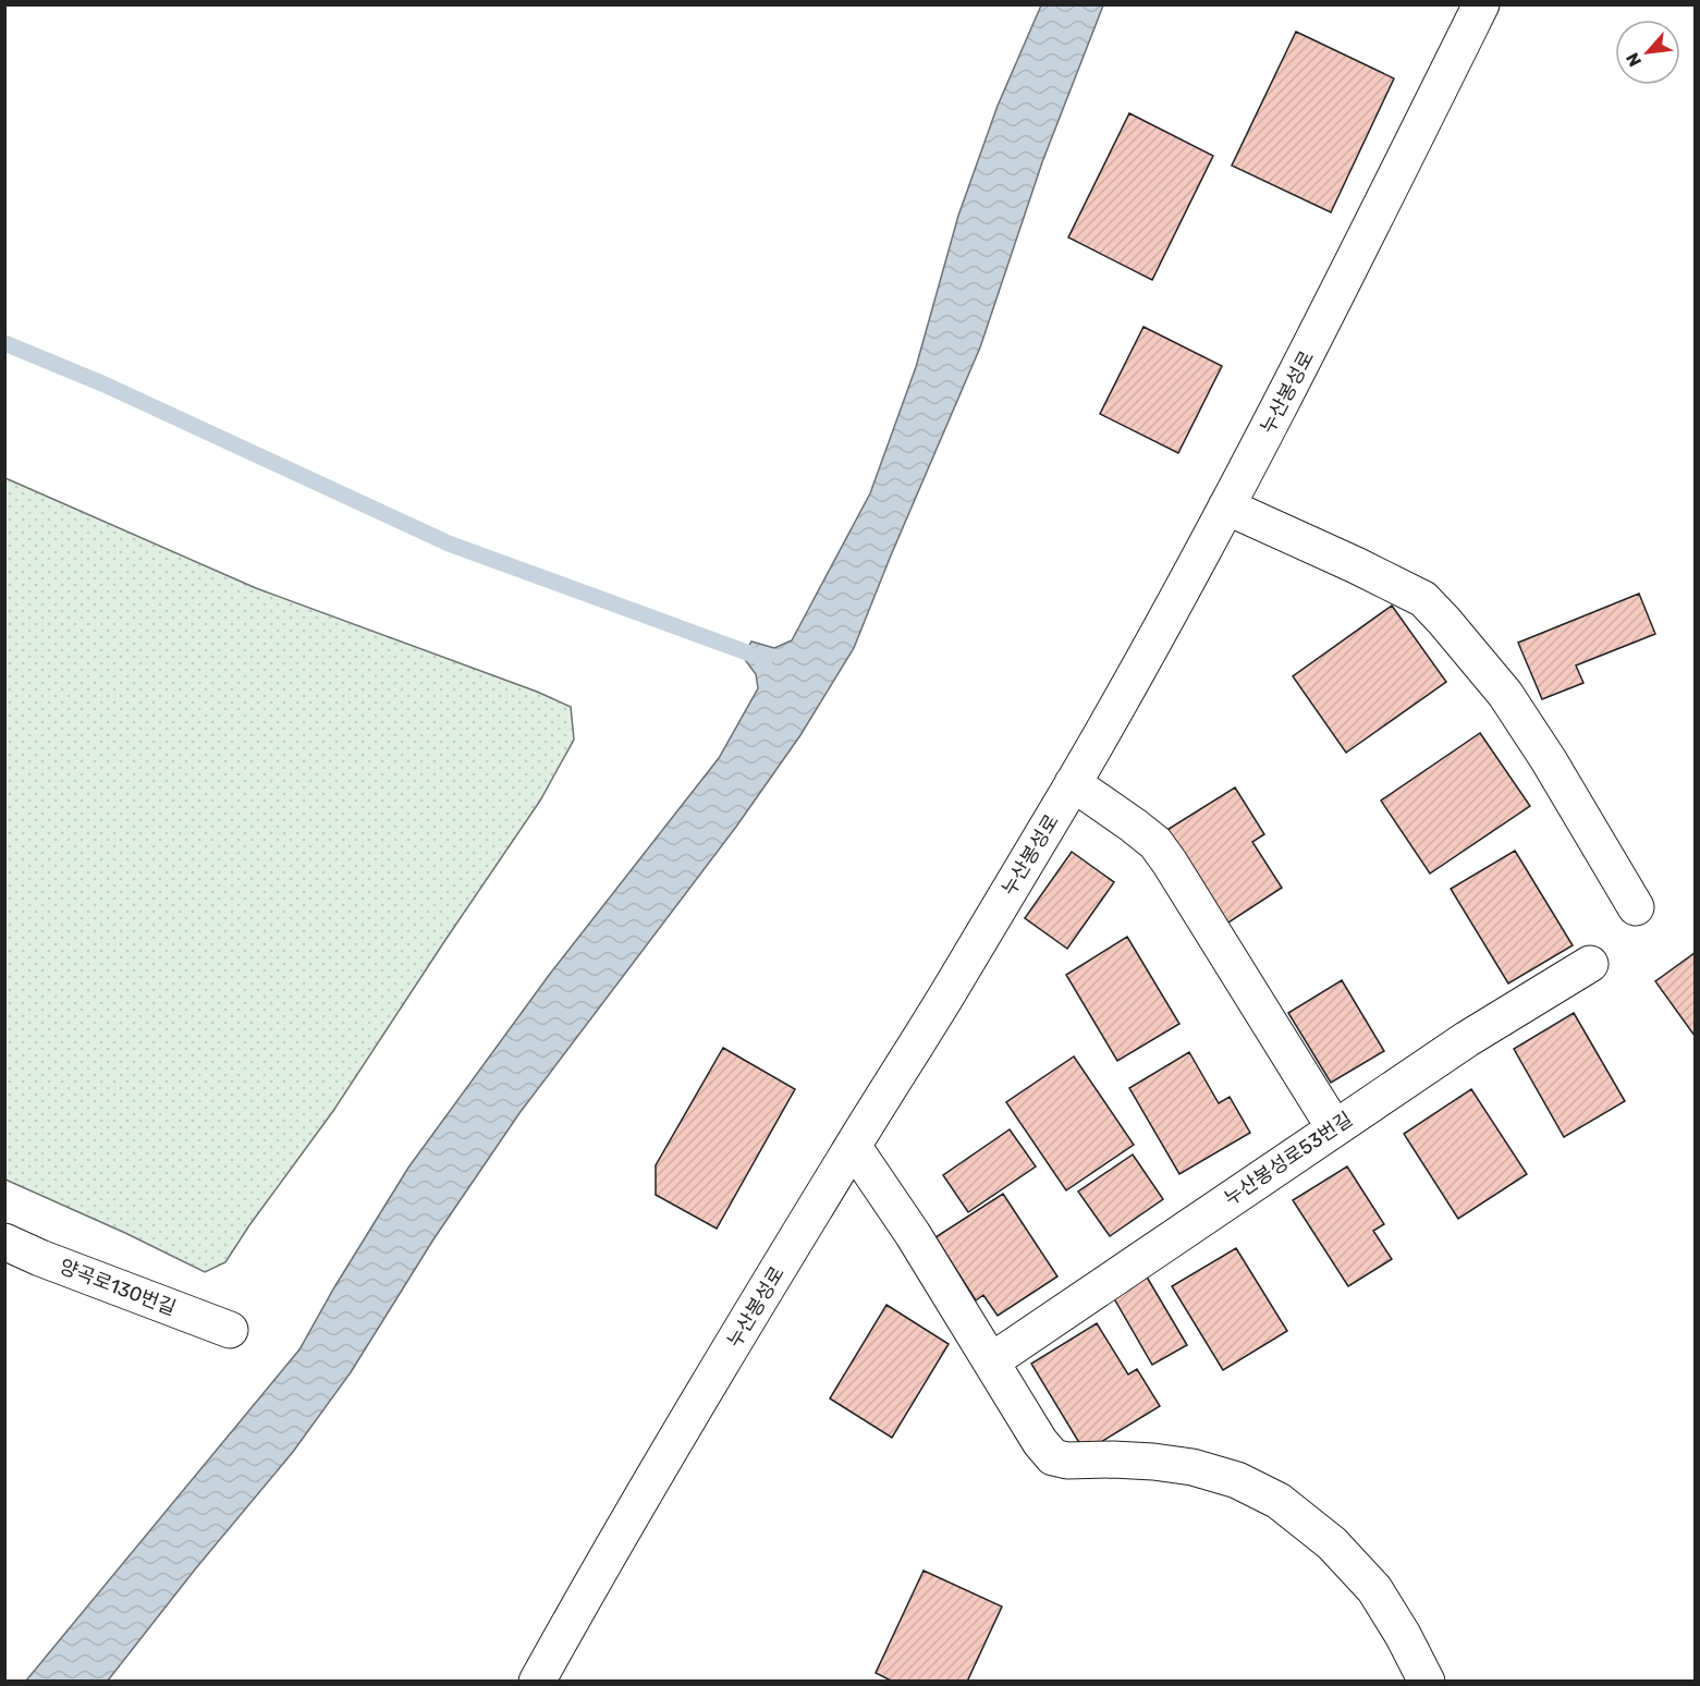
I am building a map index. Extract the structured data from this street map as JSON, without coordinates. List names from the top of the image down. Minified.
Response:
{"streets":{"street":["누산봉성로","누산봉성로53번길","양곡로130번길"]},"north":"bottom left"}
